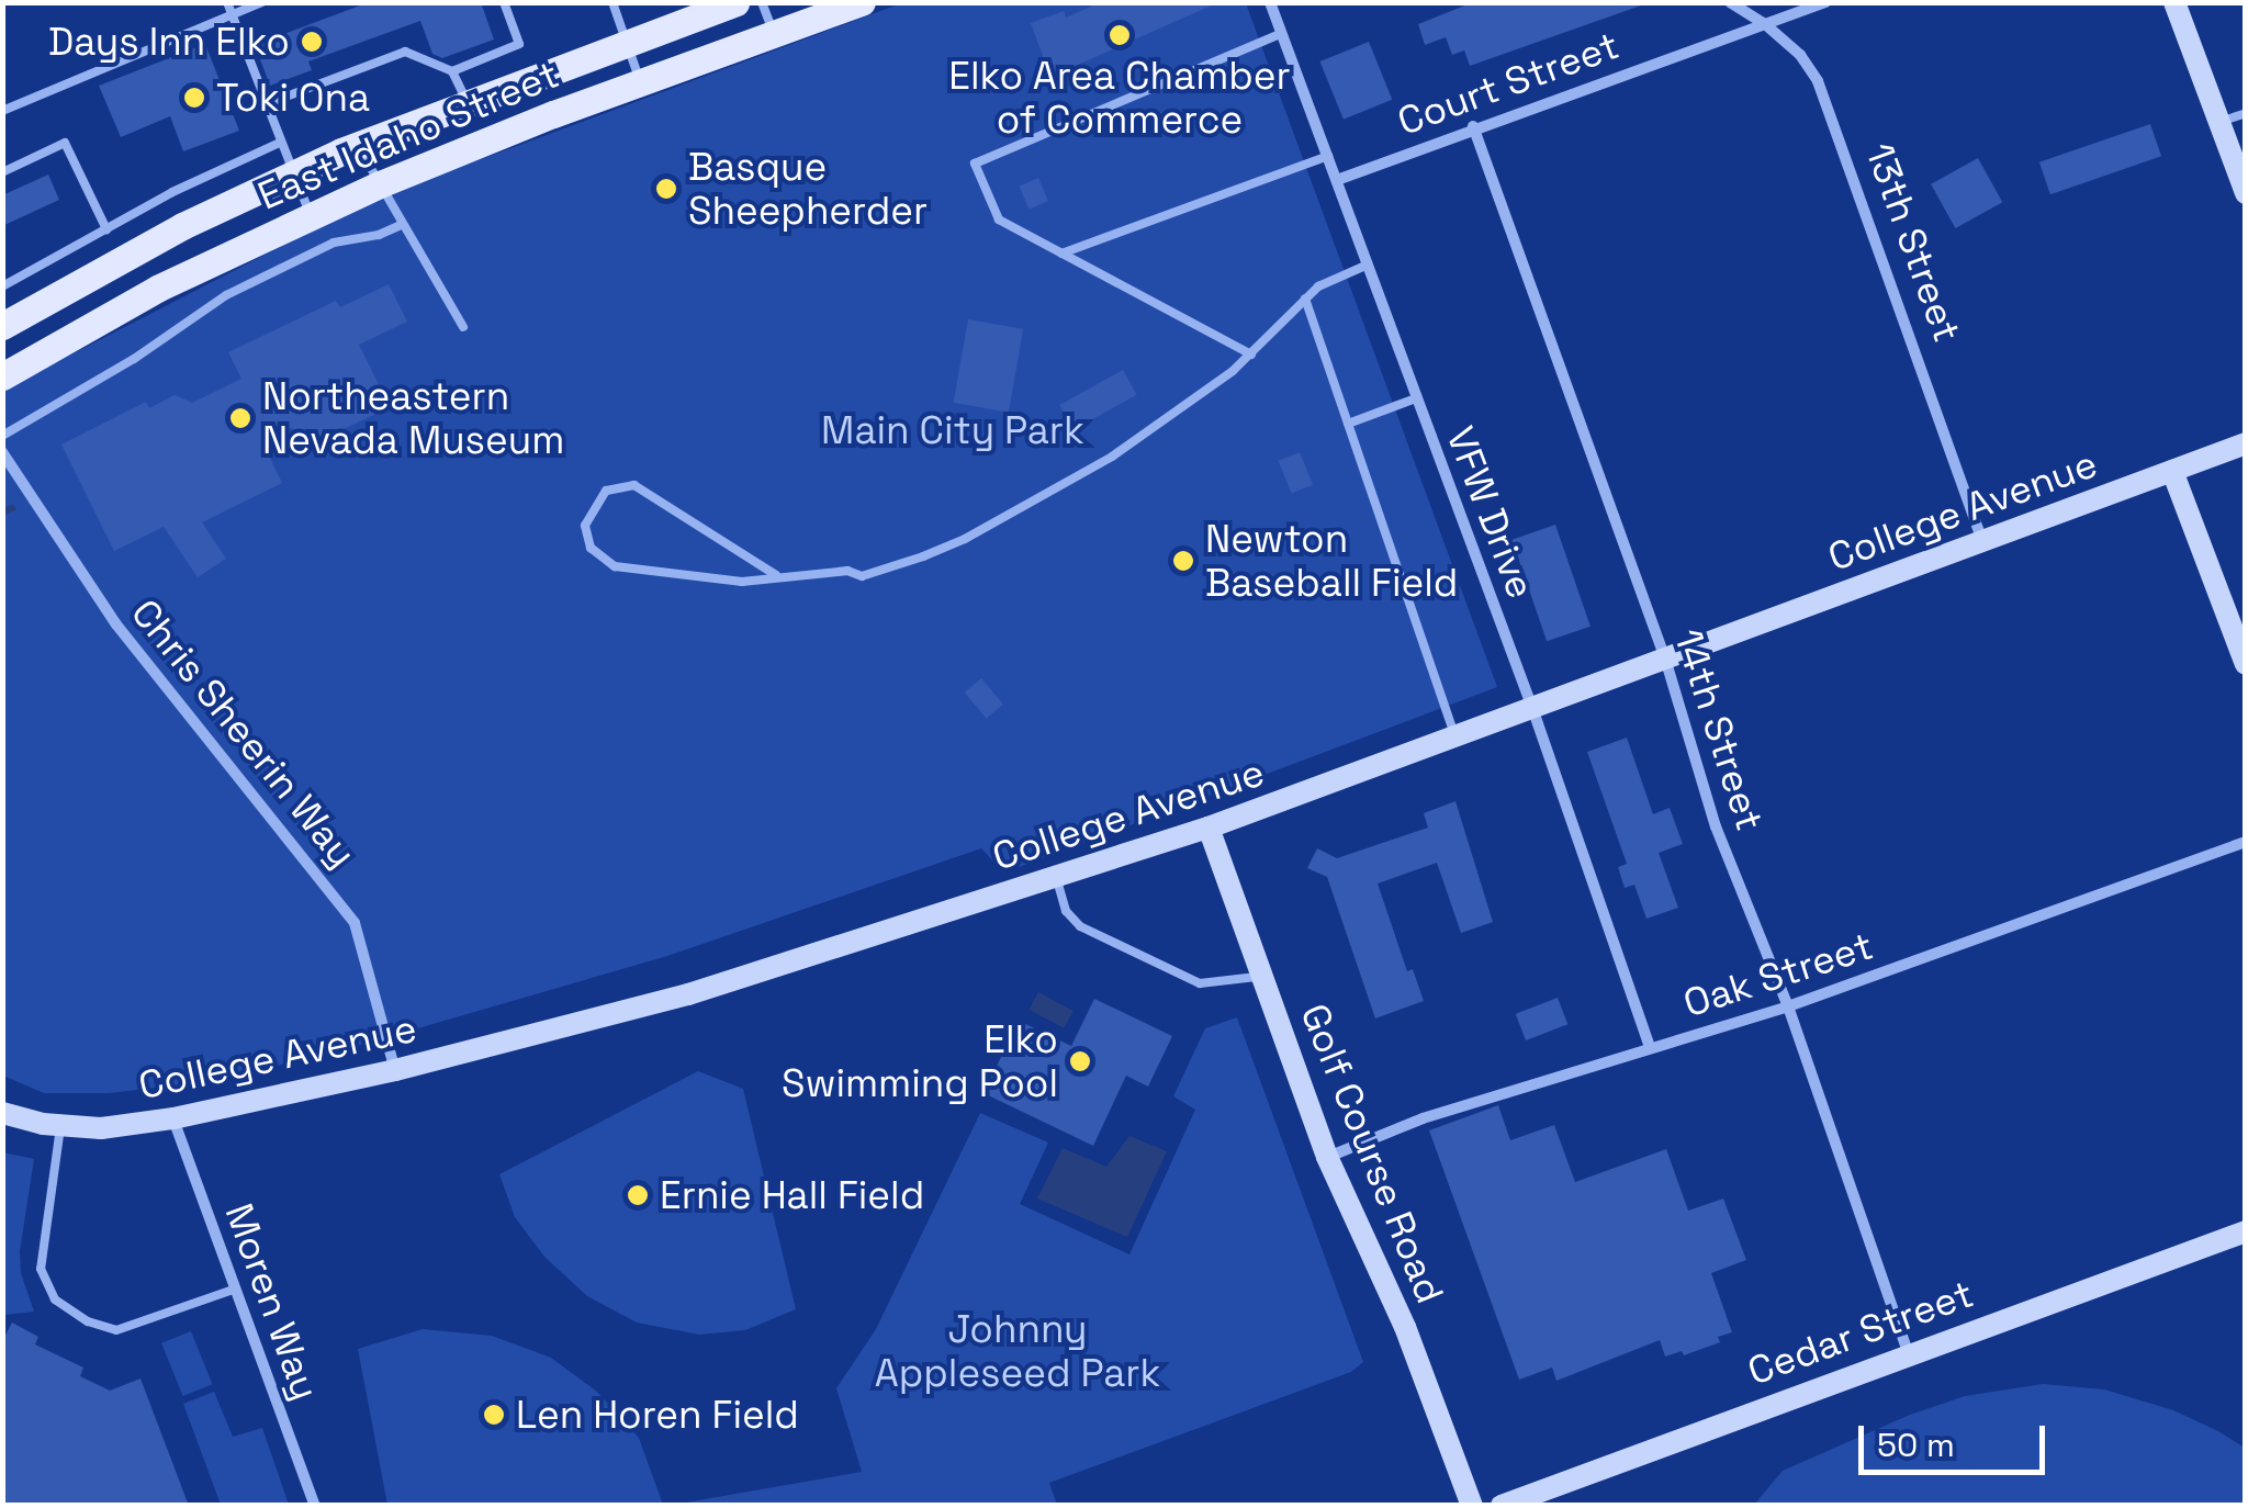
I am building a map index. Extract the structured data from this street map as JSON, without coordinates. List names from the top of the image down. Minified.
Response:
{"streets":{"main road":["East Idaho Street"],"street":["Court Street","13th Street","College Avenue","VFW Drive","14th Street","Chris Sheerin Way","Oak Street","Golf Course Road","Moren Way","Cedar Street"]},"crossings":[["Court Street","13th Street"],["Court Street","VFW Drive"],["Court Street","14th Street"],["13th Street","College Avenue"],["College Avenue","VFW Drive"],["College Avenue","14th Street"],["College Avenue","Chris Sheerin Way"],["College Avenue","Golf Course Road"],["College Avenue","Moren Way"],["VFW Drive","Oak Street"],["14th Street","Oak Street"],["14th Street","Cedar Street"],["Oak Street","Golf Course Road"]],"parks":["Main City Park","Johnny Appleseed Park"],"places":["Elko Area Chamber of Commerce","Days Inn Elko","Toki Ona","Basque Sheepherder","Northeastern Nevada Museum","Newton Baseball Field","Elko Swimming Pool","Ernie Hall Field","Len Horen Field"],"scale_bar":"50 m"}
